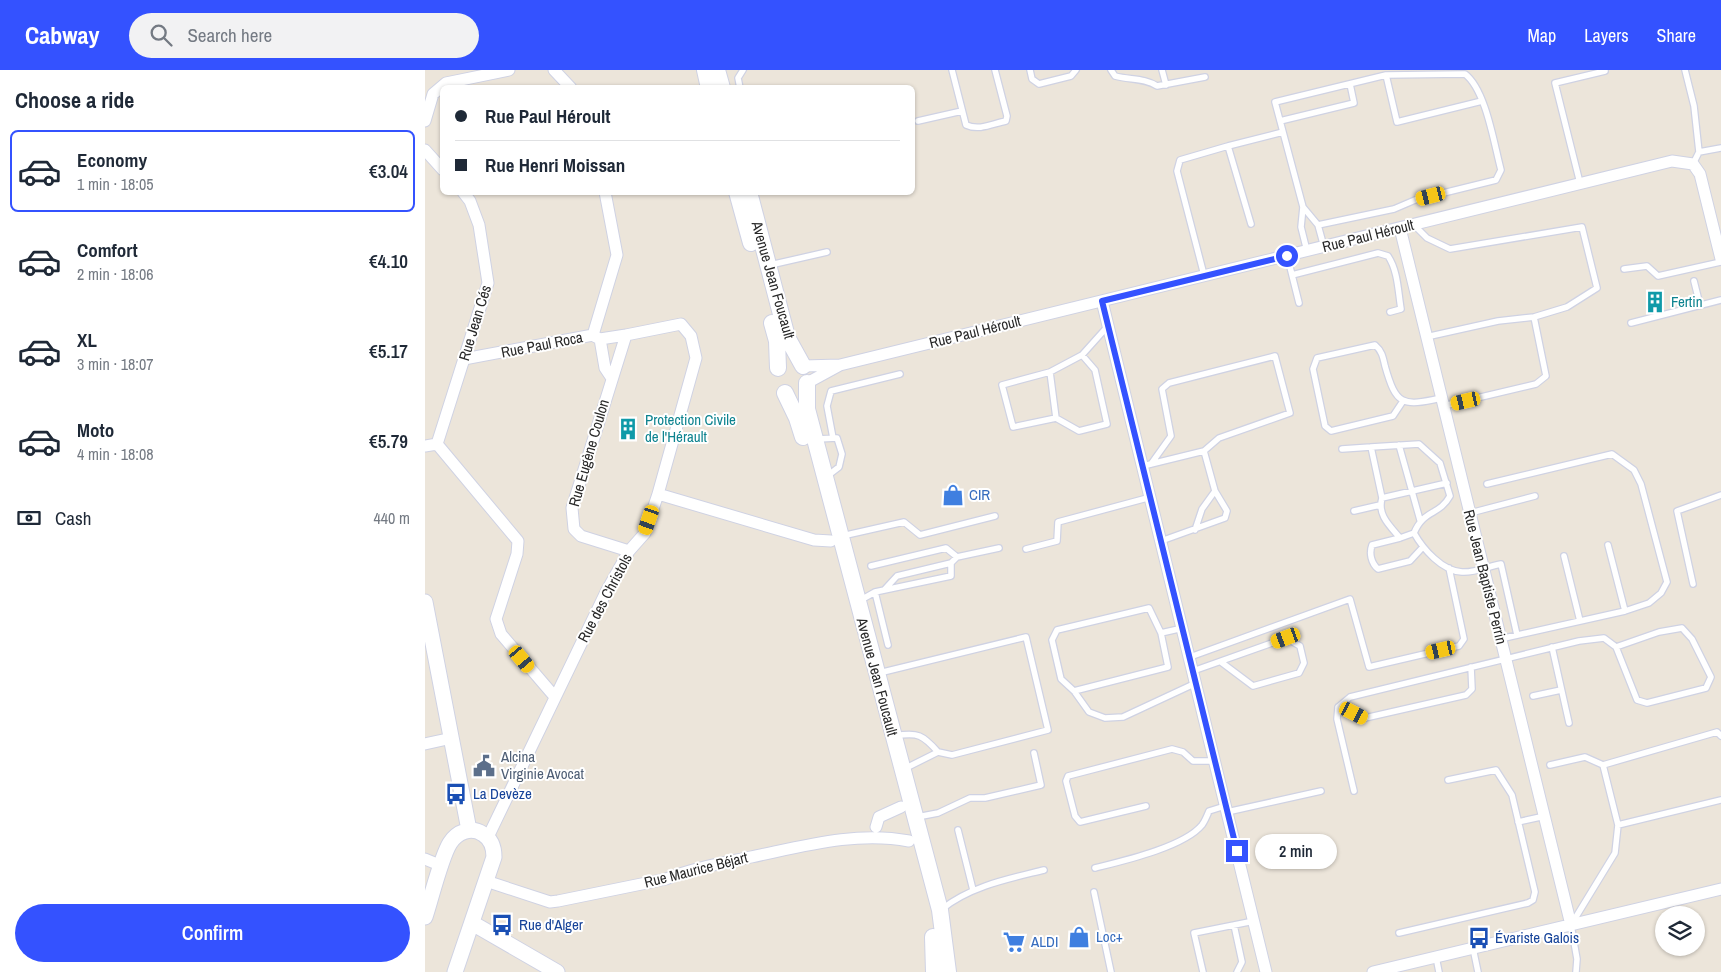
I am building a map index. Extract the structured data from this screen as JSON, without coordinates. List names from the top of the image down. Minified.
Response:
{"streets":{"main road":["Avenue Jean Foucault"],"street":["Rue Paul Héroult","Rue Jean Cés","Rue Paul Roca","Rue Eugène Coulon","Rue Jean Baptiste Perrin","Rue des Christols","Rue Maurice Béjart"]},"crossings":[["Rue Paul Héroult","Avenue Jean Foucault"],["Rue Paul Héroult","Rue Jean Baptiste Perrin"],["Avenue Jean Foucault","Rue Maurice Béjart"],["Rue Jean Cés","Rue Paul Roca"],["Rue Eugène Coulon","Rue des Christols"]],"places":{"building":["Fertin","Protection Civile de l'Hérault"],"shop":["CIR","Loc+"],"public building":["Alcina Virginie Avocat"],"bus stop":["La Devèze","Rue d'Alger","Évariste Galois"],"supermarket":["ALDI"]},"page":{"header":"Cabway","search":"Search here","nav":["Map","Layers","Share"],"heading":"Choose a ride","banner":["Rue Paul Héroult","Rue Henri Moissan"],"list":[{"name":"Economy","note":"1 min · 18:05","value":"€3.04"},{"name":"Comfort","note":"2 min · 18:06","value":"€4.10"},{"name":"XL","note":"3 min · 18:07","value":"€5.17"},{"name":"Moto","note":"4 min · 18:08","value":"€5.79"}],"pay":["Cash","440 m"],"bubble":"2 min","buttons":"Confirm"}}
